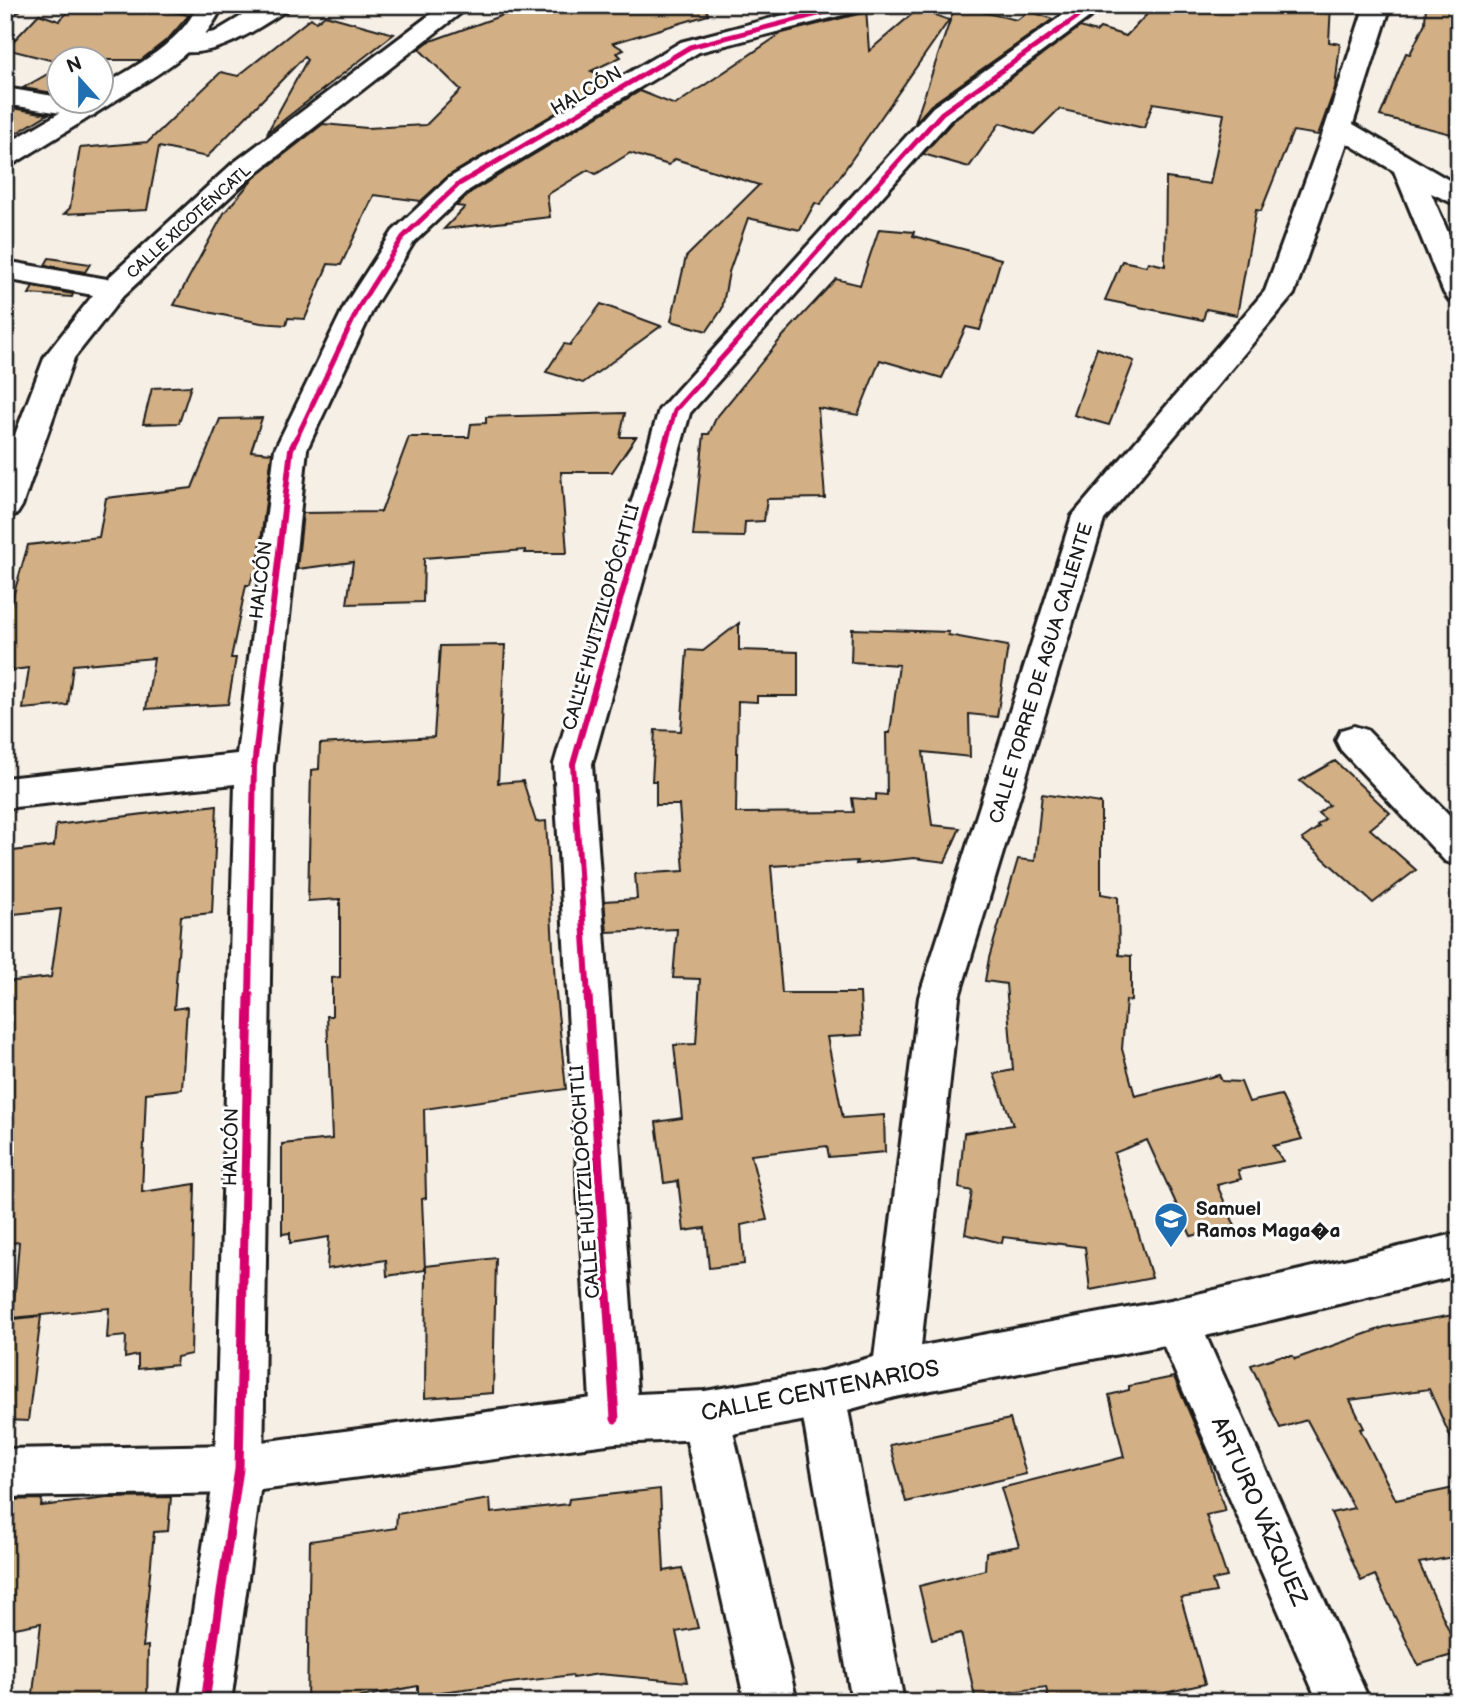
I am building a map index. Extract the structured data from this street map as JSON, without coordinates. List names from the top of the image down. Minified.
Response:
{"streets":{"street":["HALCÓN","CALLE XICOTÉNCATL","CALLE HUITZILOPÓCHTLI","CALLE TORRE DE AGUA CALIENTE","CALLE CENTENARIOS","ARTURO VÁZQUEZ"]},"crossings":[["HALCÓN","CALLE CENTENARIOS"],["CALLE HUITZILOPÓCHTLI","CALLE CENTENARIOS"],["CALLE TORRE DE AGUA CALIENTE","CALLE CENTENARIOS"],["CALLE CENTENARIOS","ARTURO VÁZQUEZ"]],"places":{"school or university":["Samuel Ramos Maga�a"]},"north":"top"}
